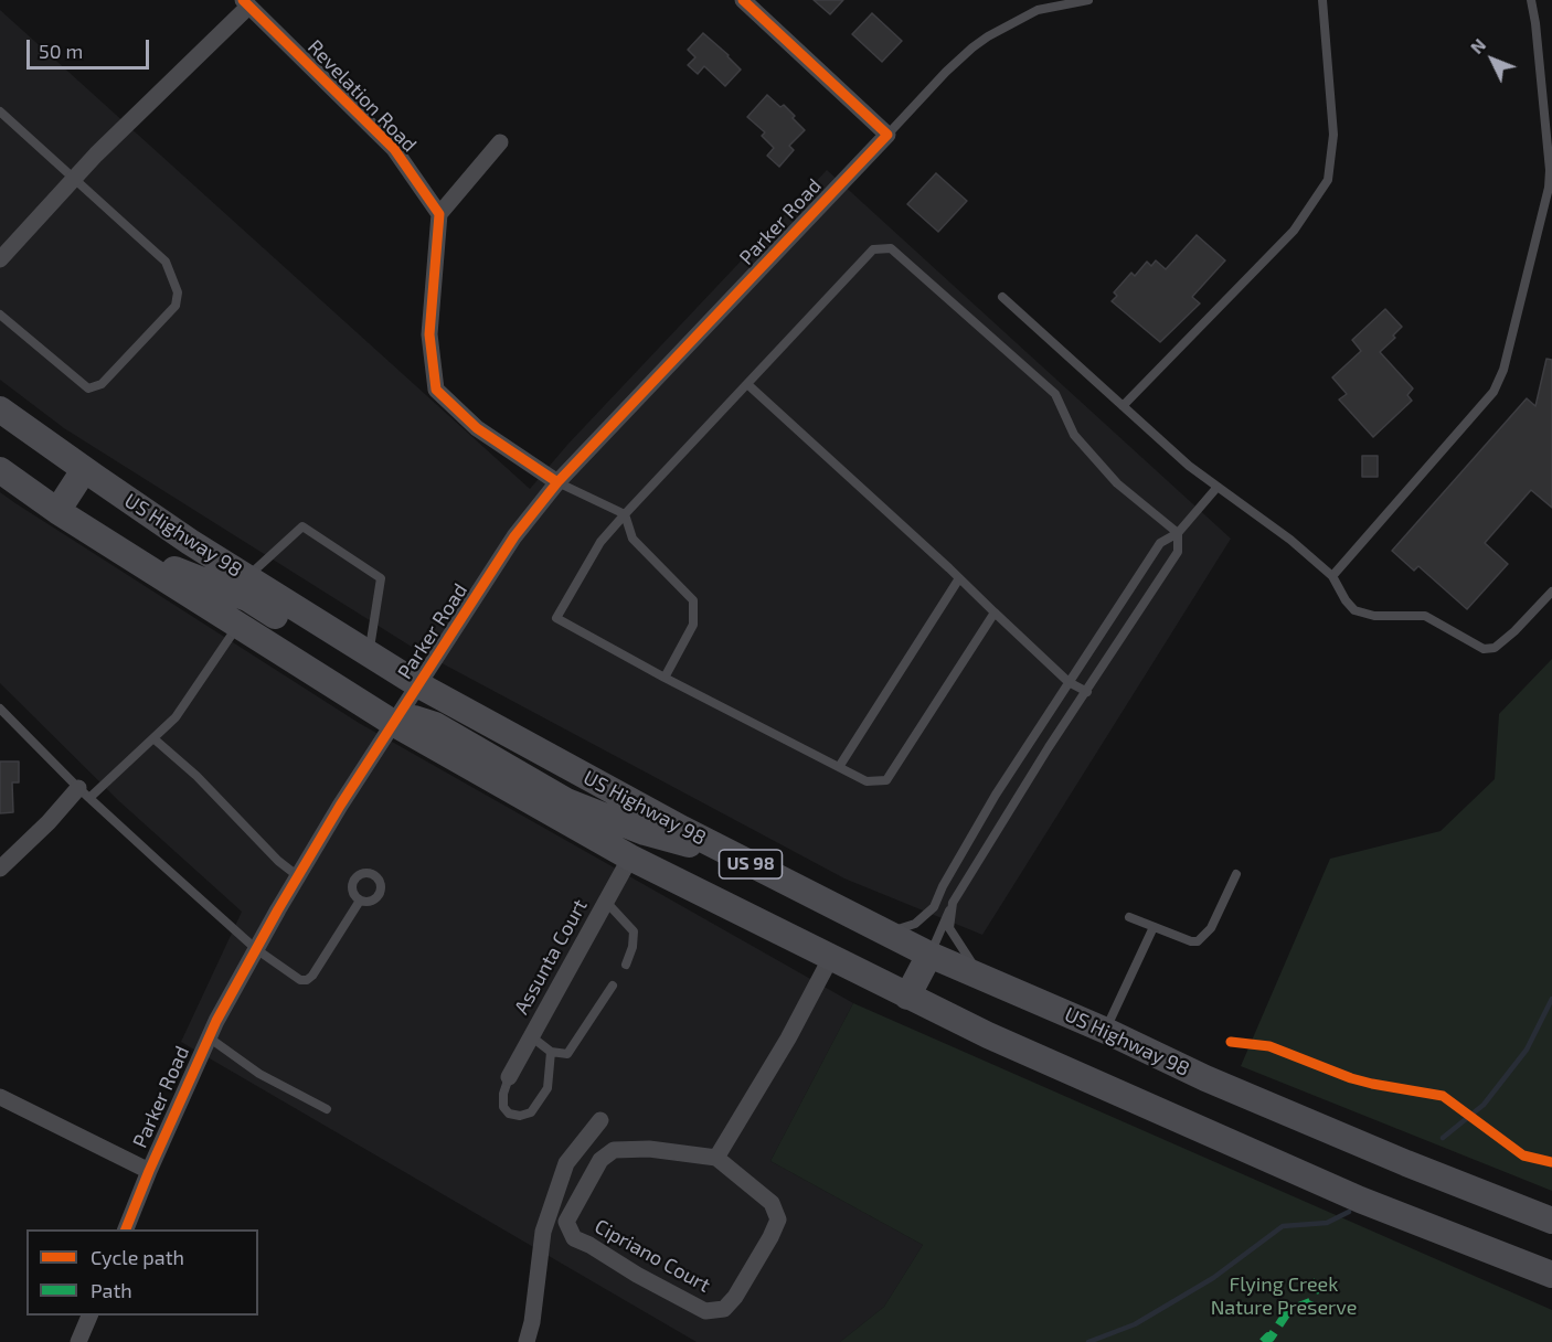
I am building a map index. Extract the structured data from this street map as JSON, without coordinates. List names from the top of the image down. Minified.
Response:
{"streets":{"main road":["US Highway 98","US 98"],"street":["Revelation Road","Parker Road","Assunta Court","Cipriano Court"]},"crossings":[["Parker Road","US Highway 98"],["Parker Road","US 98"],["US 98","Assunta Court"]],"parks":["Flying Creek Nature Preserve"],"legend":["Cycle path","Path"],"scale_bar":"50 m","north":"top left"}
